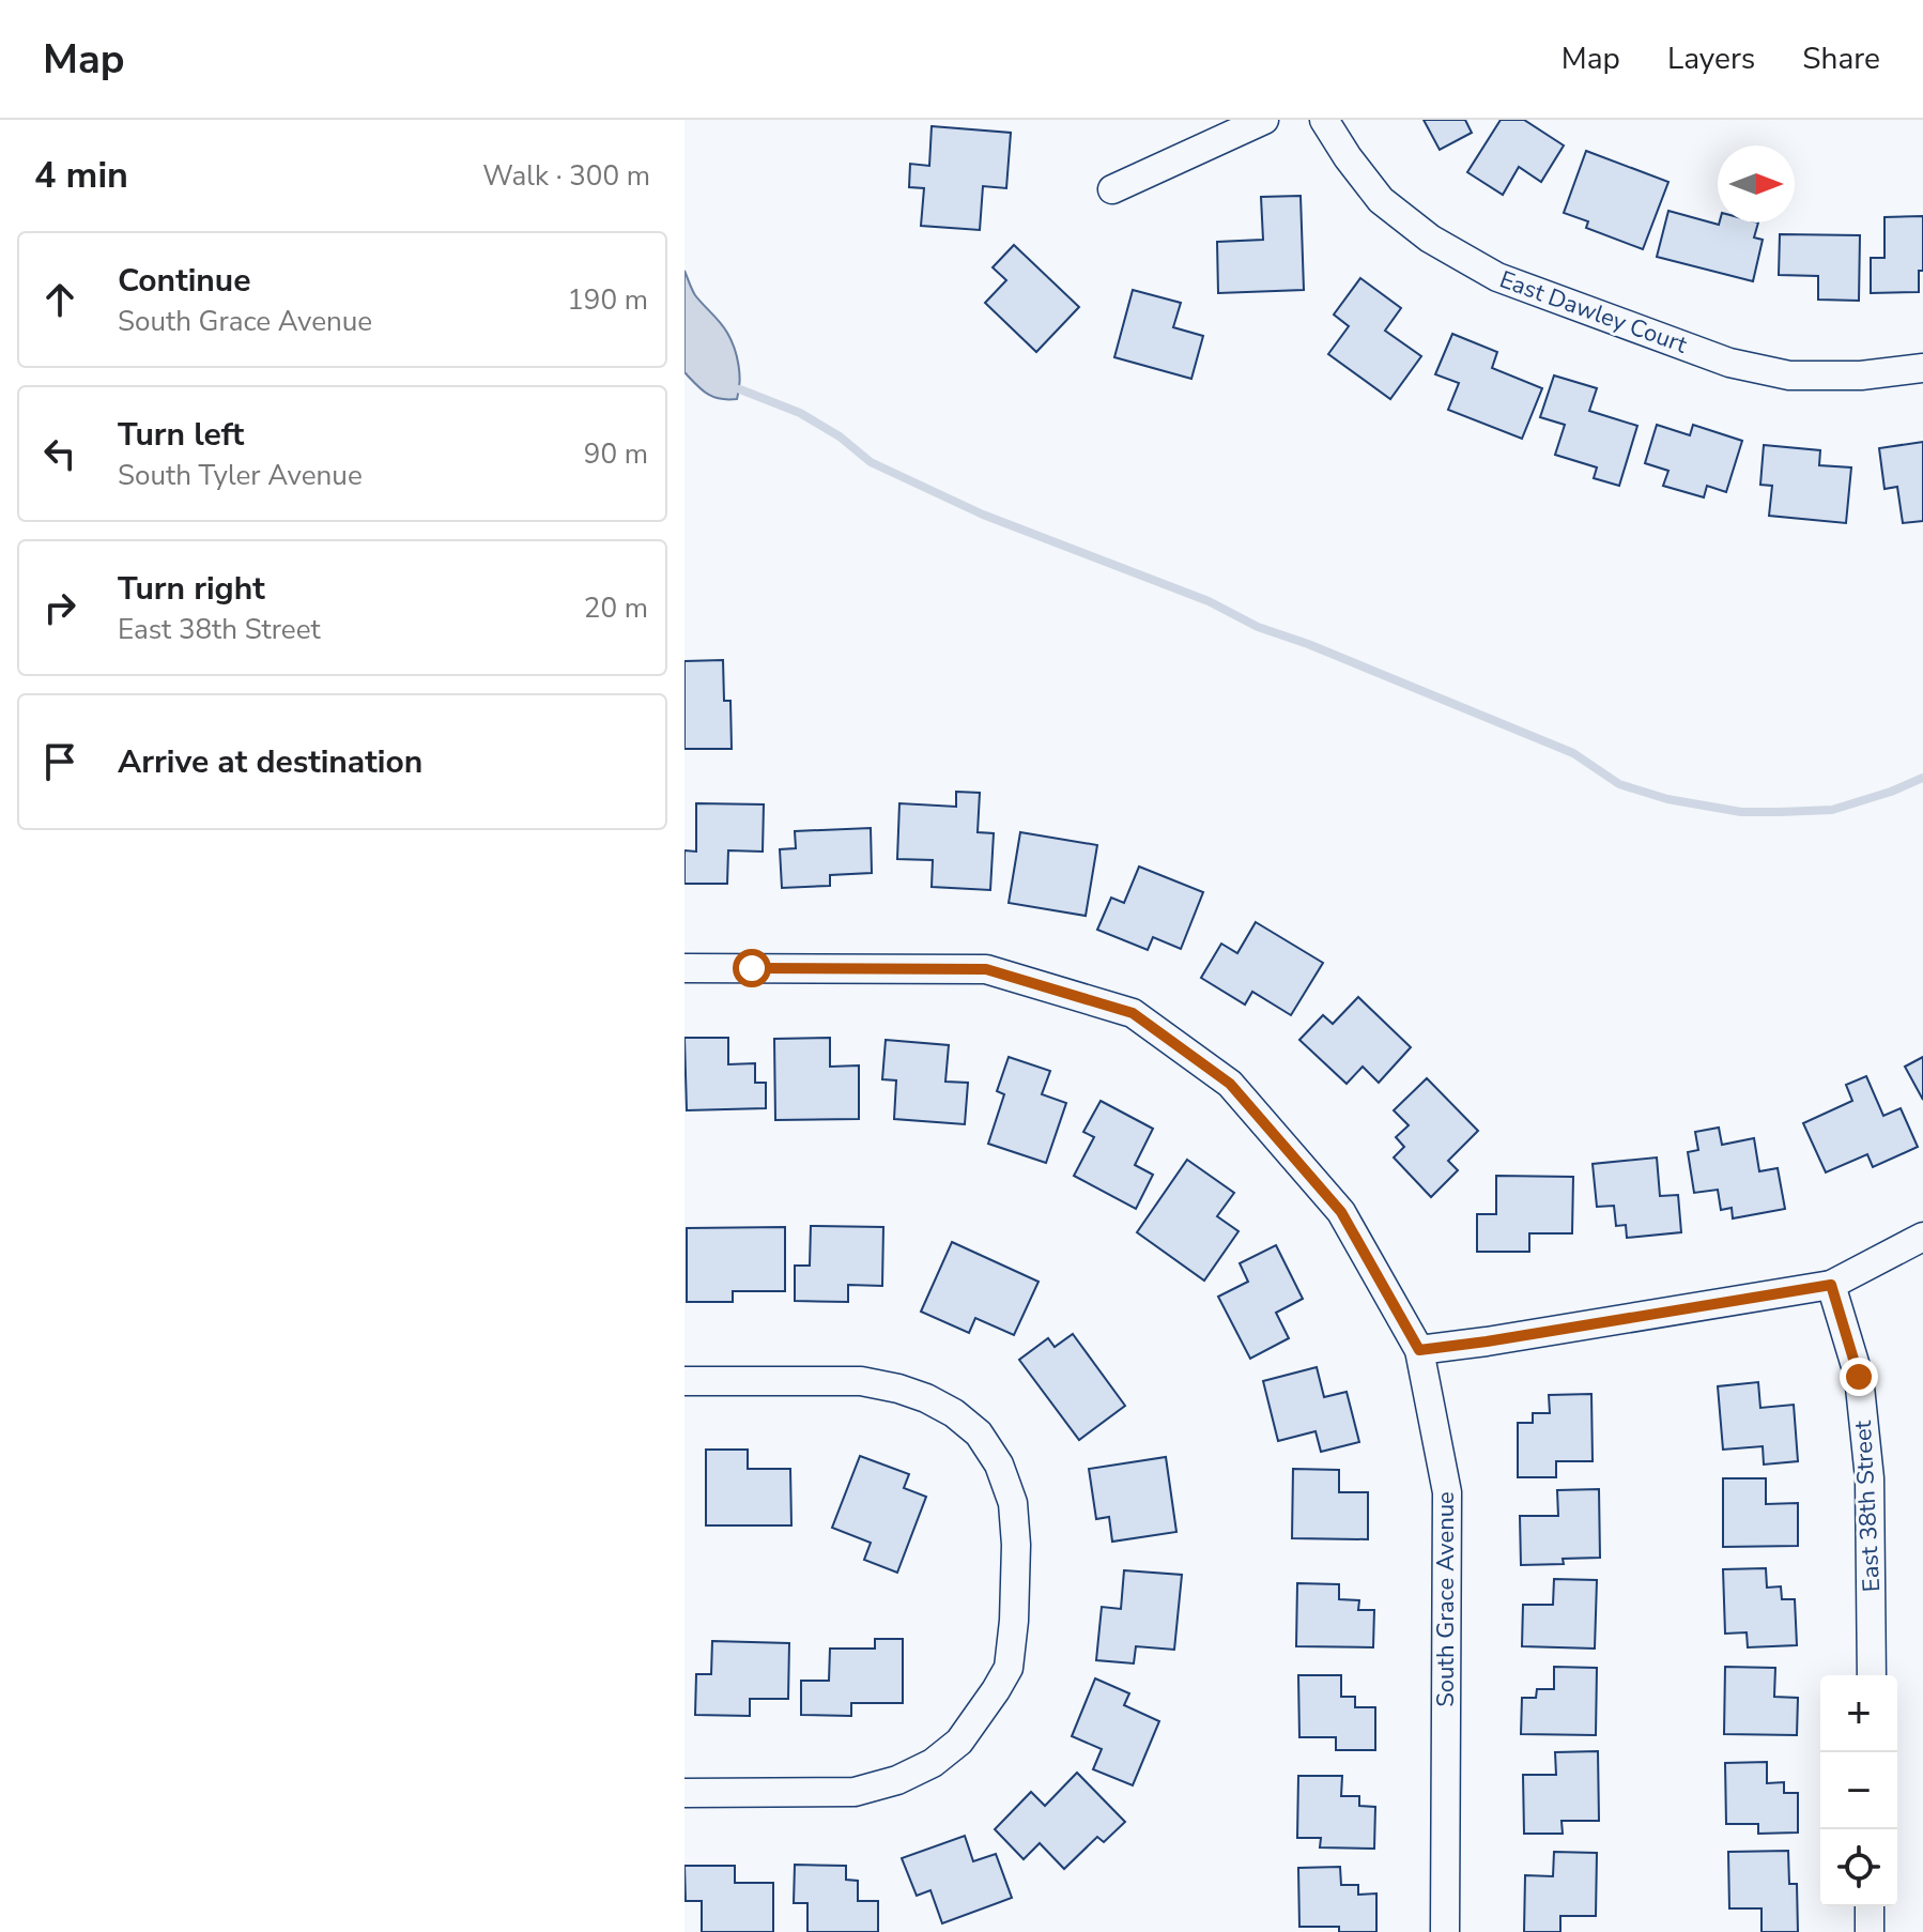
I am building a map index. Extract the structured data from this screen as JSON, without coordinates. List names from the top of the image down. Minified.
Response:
{"streets":{"street":["East Dawley Court","East 38th Street","South Grace Avenue"]},"north":"right","page":{"header":"Map","nav":["Map","Layers","Share"],"heading":["4 min","Walk · 300 m"],"list":[["Continue","South Grace Avenue","190 m"],["Turn left","South Tyler Avenue","90 m"],["Turn right","East 38th Street","20 m"],"Arrive at destination"],"map_buttons":["+","−"]}}
